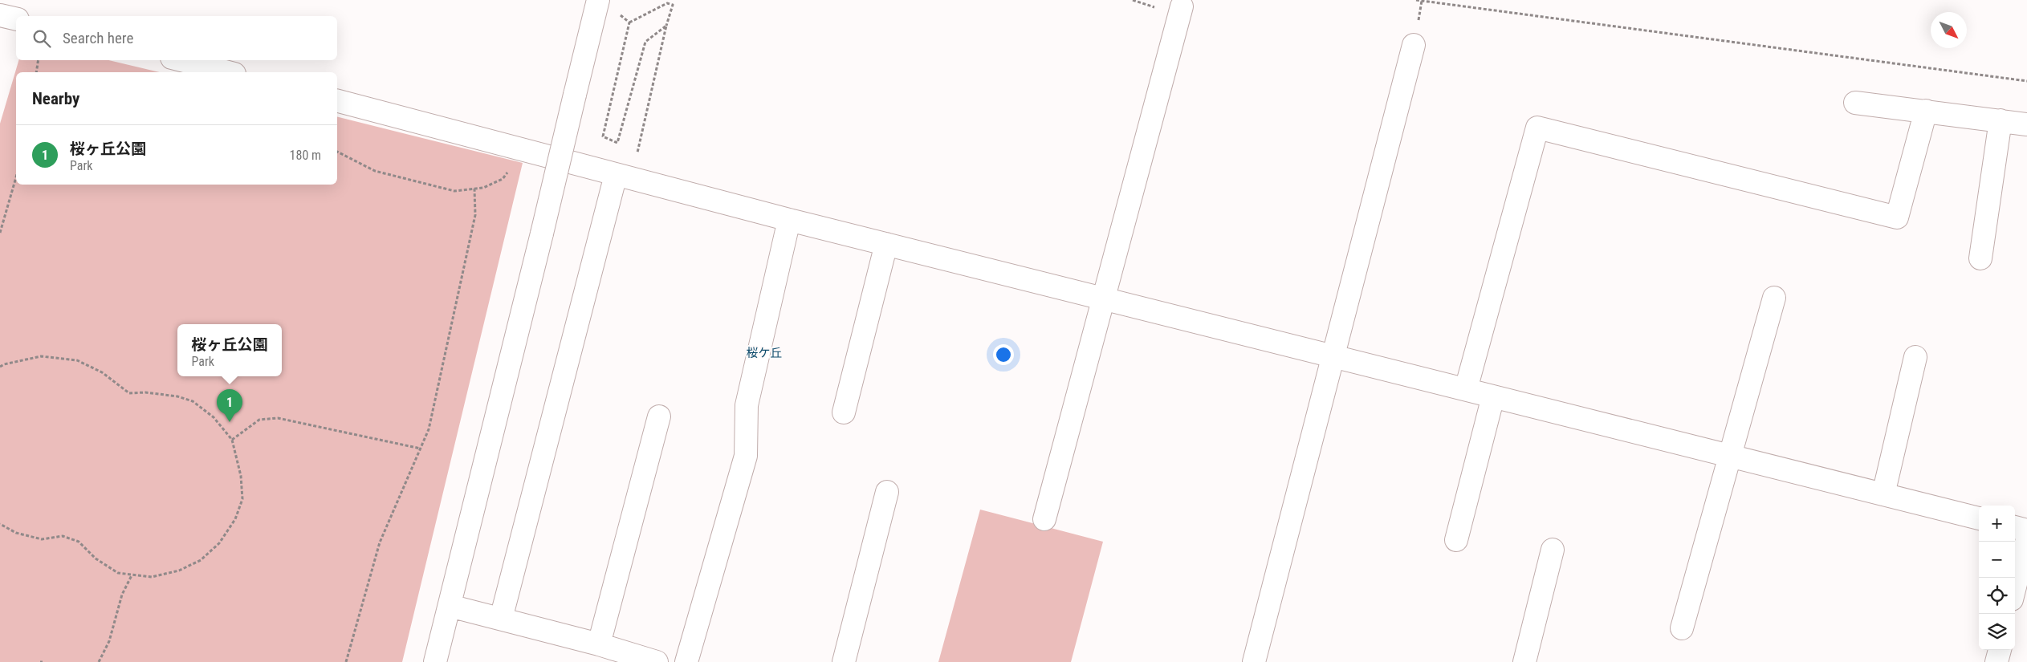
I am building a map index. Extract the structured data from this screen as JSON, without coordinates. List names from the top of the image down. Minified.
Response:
{"districts":["桜ケ丘"],"north":"bottom right","page":{"search":"Search here","heading":"Nearby","list":[{"mark":"1","name":"桜ヶ丘公園","note":"Park","value":"180 m"}],"popup":["桜ヶ丘公園","Park"],"pins":"1","map_buttons":["+","−"]}}
